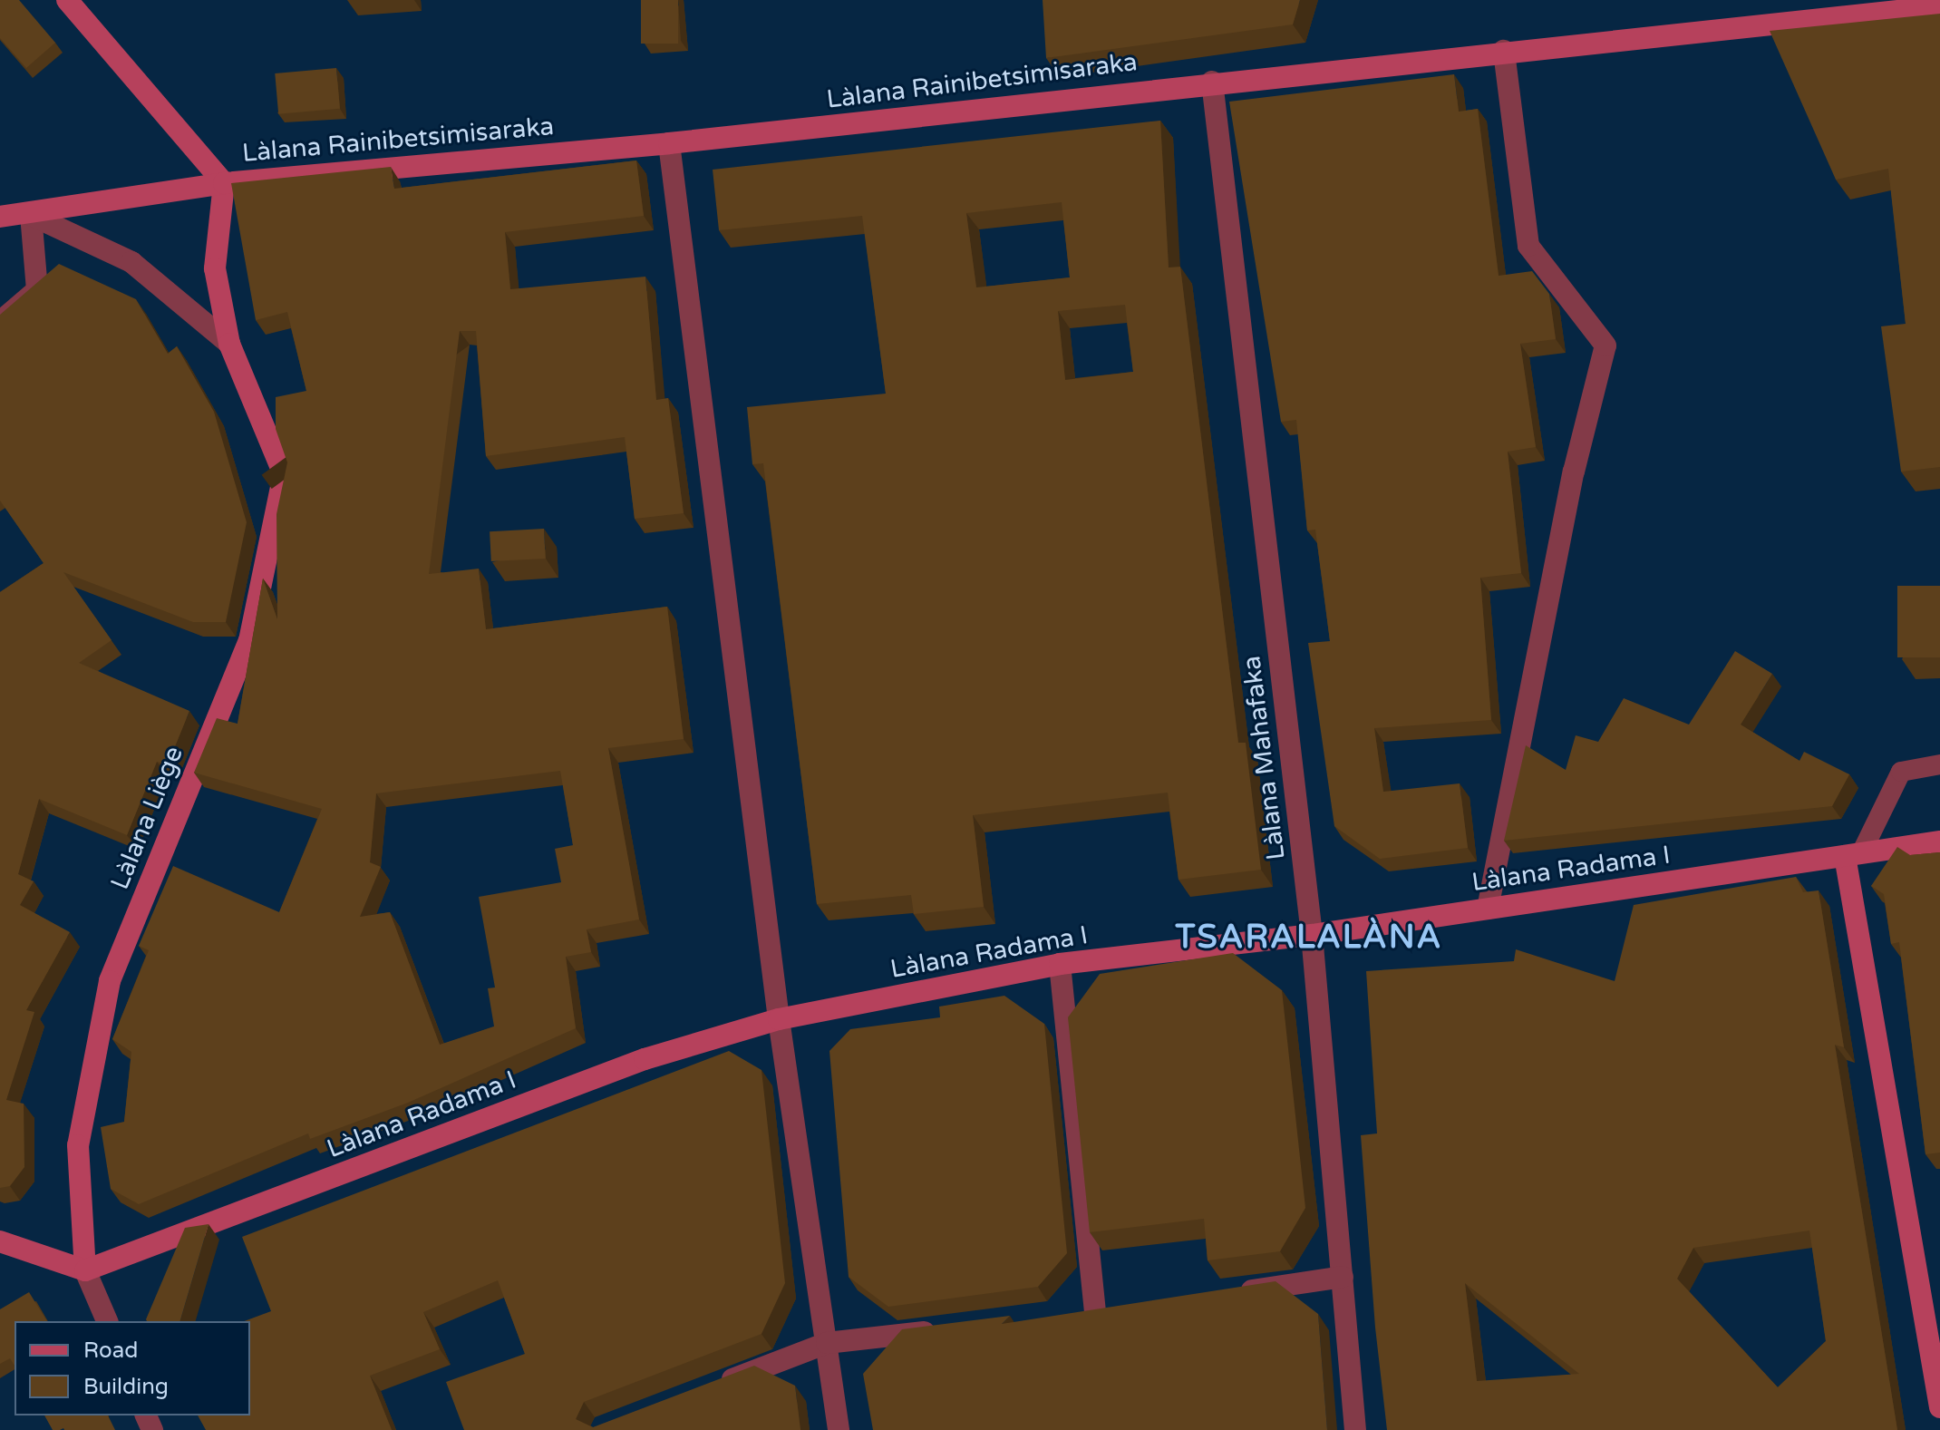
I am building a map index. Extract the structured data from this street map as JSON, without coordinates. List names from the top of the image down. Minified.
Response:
{"streets":{"street":["Làlana Rainibetsimisaraka","Làlana Mahafaka","Làlana Liège","Làlana Radama I"]},"crossings":[["Làlana Rainibetsimisaraka","Làlana Mahafaka"],["Làlana Rainibetsimisaraka","Làlana Liège"],["Làlana Mahafaka","Làlana Radama I"],["Làlana Liège","Làlana Radama I"]],"districts":["TSARALALÀNA"],"legend":["Road","Building"]}
